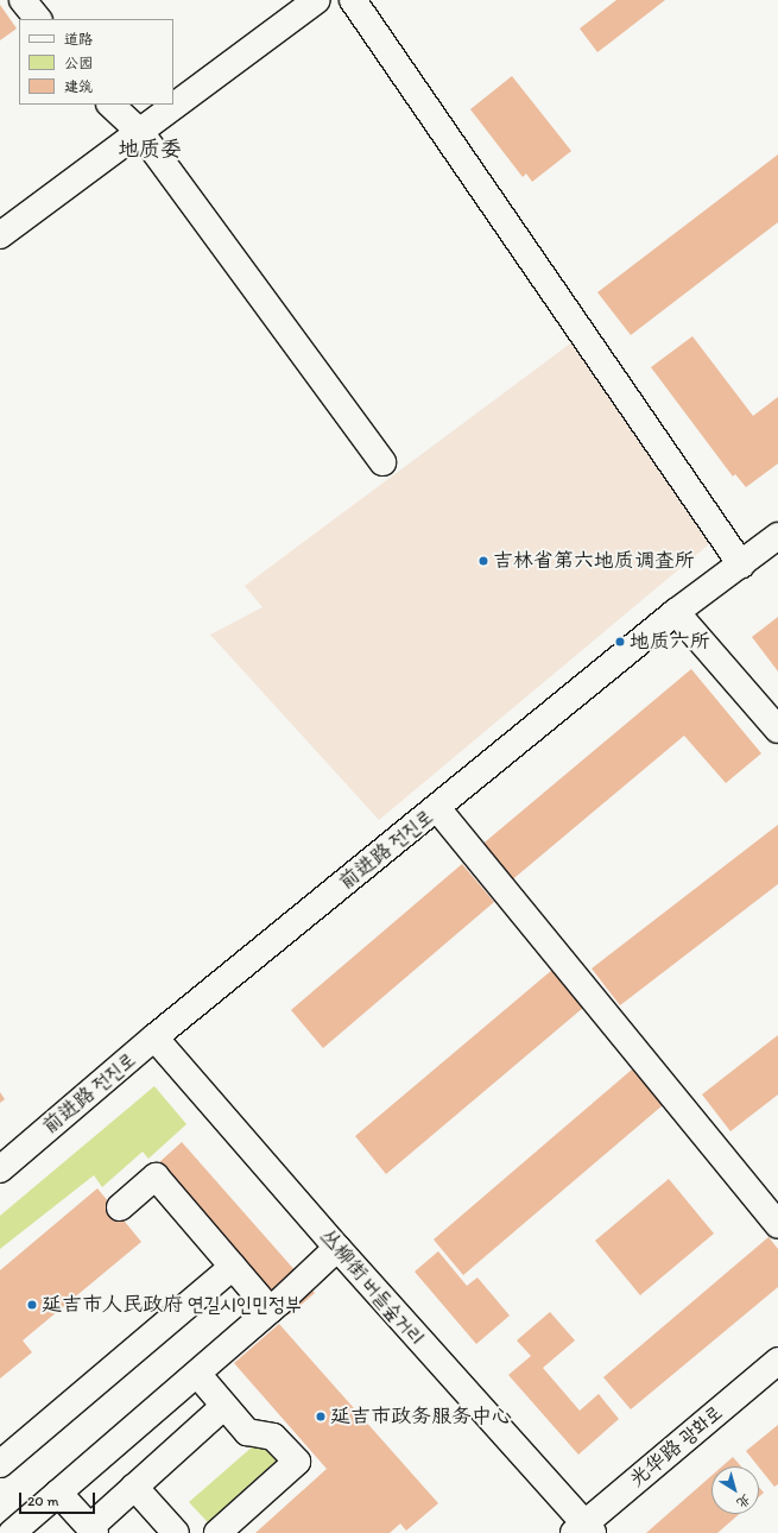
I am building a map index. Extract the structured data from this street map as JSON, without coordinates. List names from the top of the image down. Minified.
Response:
{"streets":{"street":["前进路 전진로","丛柳街 버들숲거리","光华路 광화로"]},"crossings":[["前进路 전진로","丛柳街 버들숲거리"],["丛柳街 버들숲거리","光华路 광화로"]],"districts":["地质委"],"places":["吉林省第六地质调查所","地质六所","延吉市人民政府 연길시인민정부","延吉市政务服务中心"],"legend":["道路","公园","建筑"],"scale_bar":"20 m","north":"bottom right"}
